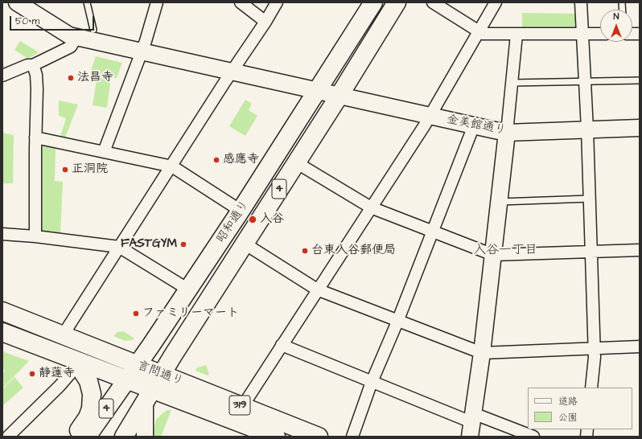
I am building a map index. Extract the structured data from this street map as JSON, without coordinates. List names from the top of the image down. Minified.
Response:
{"streets":{"main road":["4","昭和通り","言問通り","319"],"street":["金美館通り"]},"crossings":[["金美館通り","昭和通り"],["4","言問通り"],["昭和通り","言問通り"]],"districts":["入谷一丁目"],"places":["法昌寺","感應寺","正洞院","入谷","FASTGYM","台東入谷郵便局","ファミリーマート","静蓮寺"],"legend":["道路","公園"],"scale_bar":"50 m","north":"top"}
